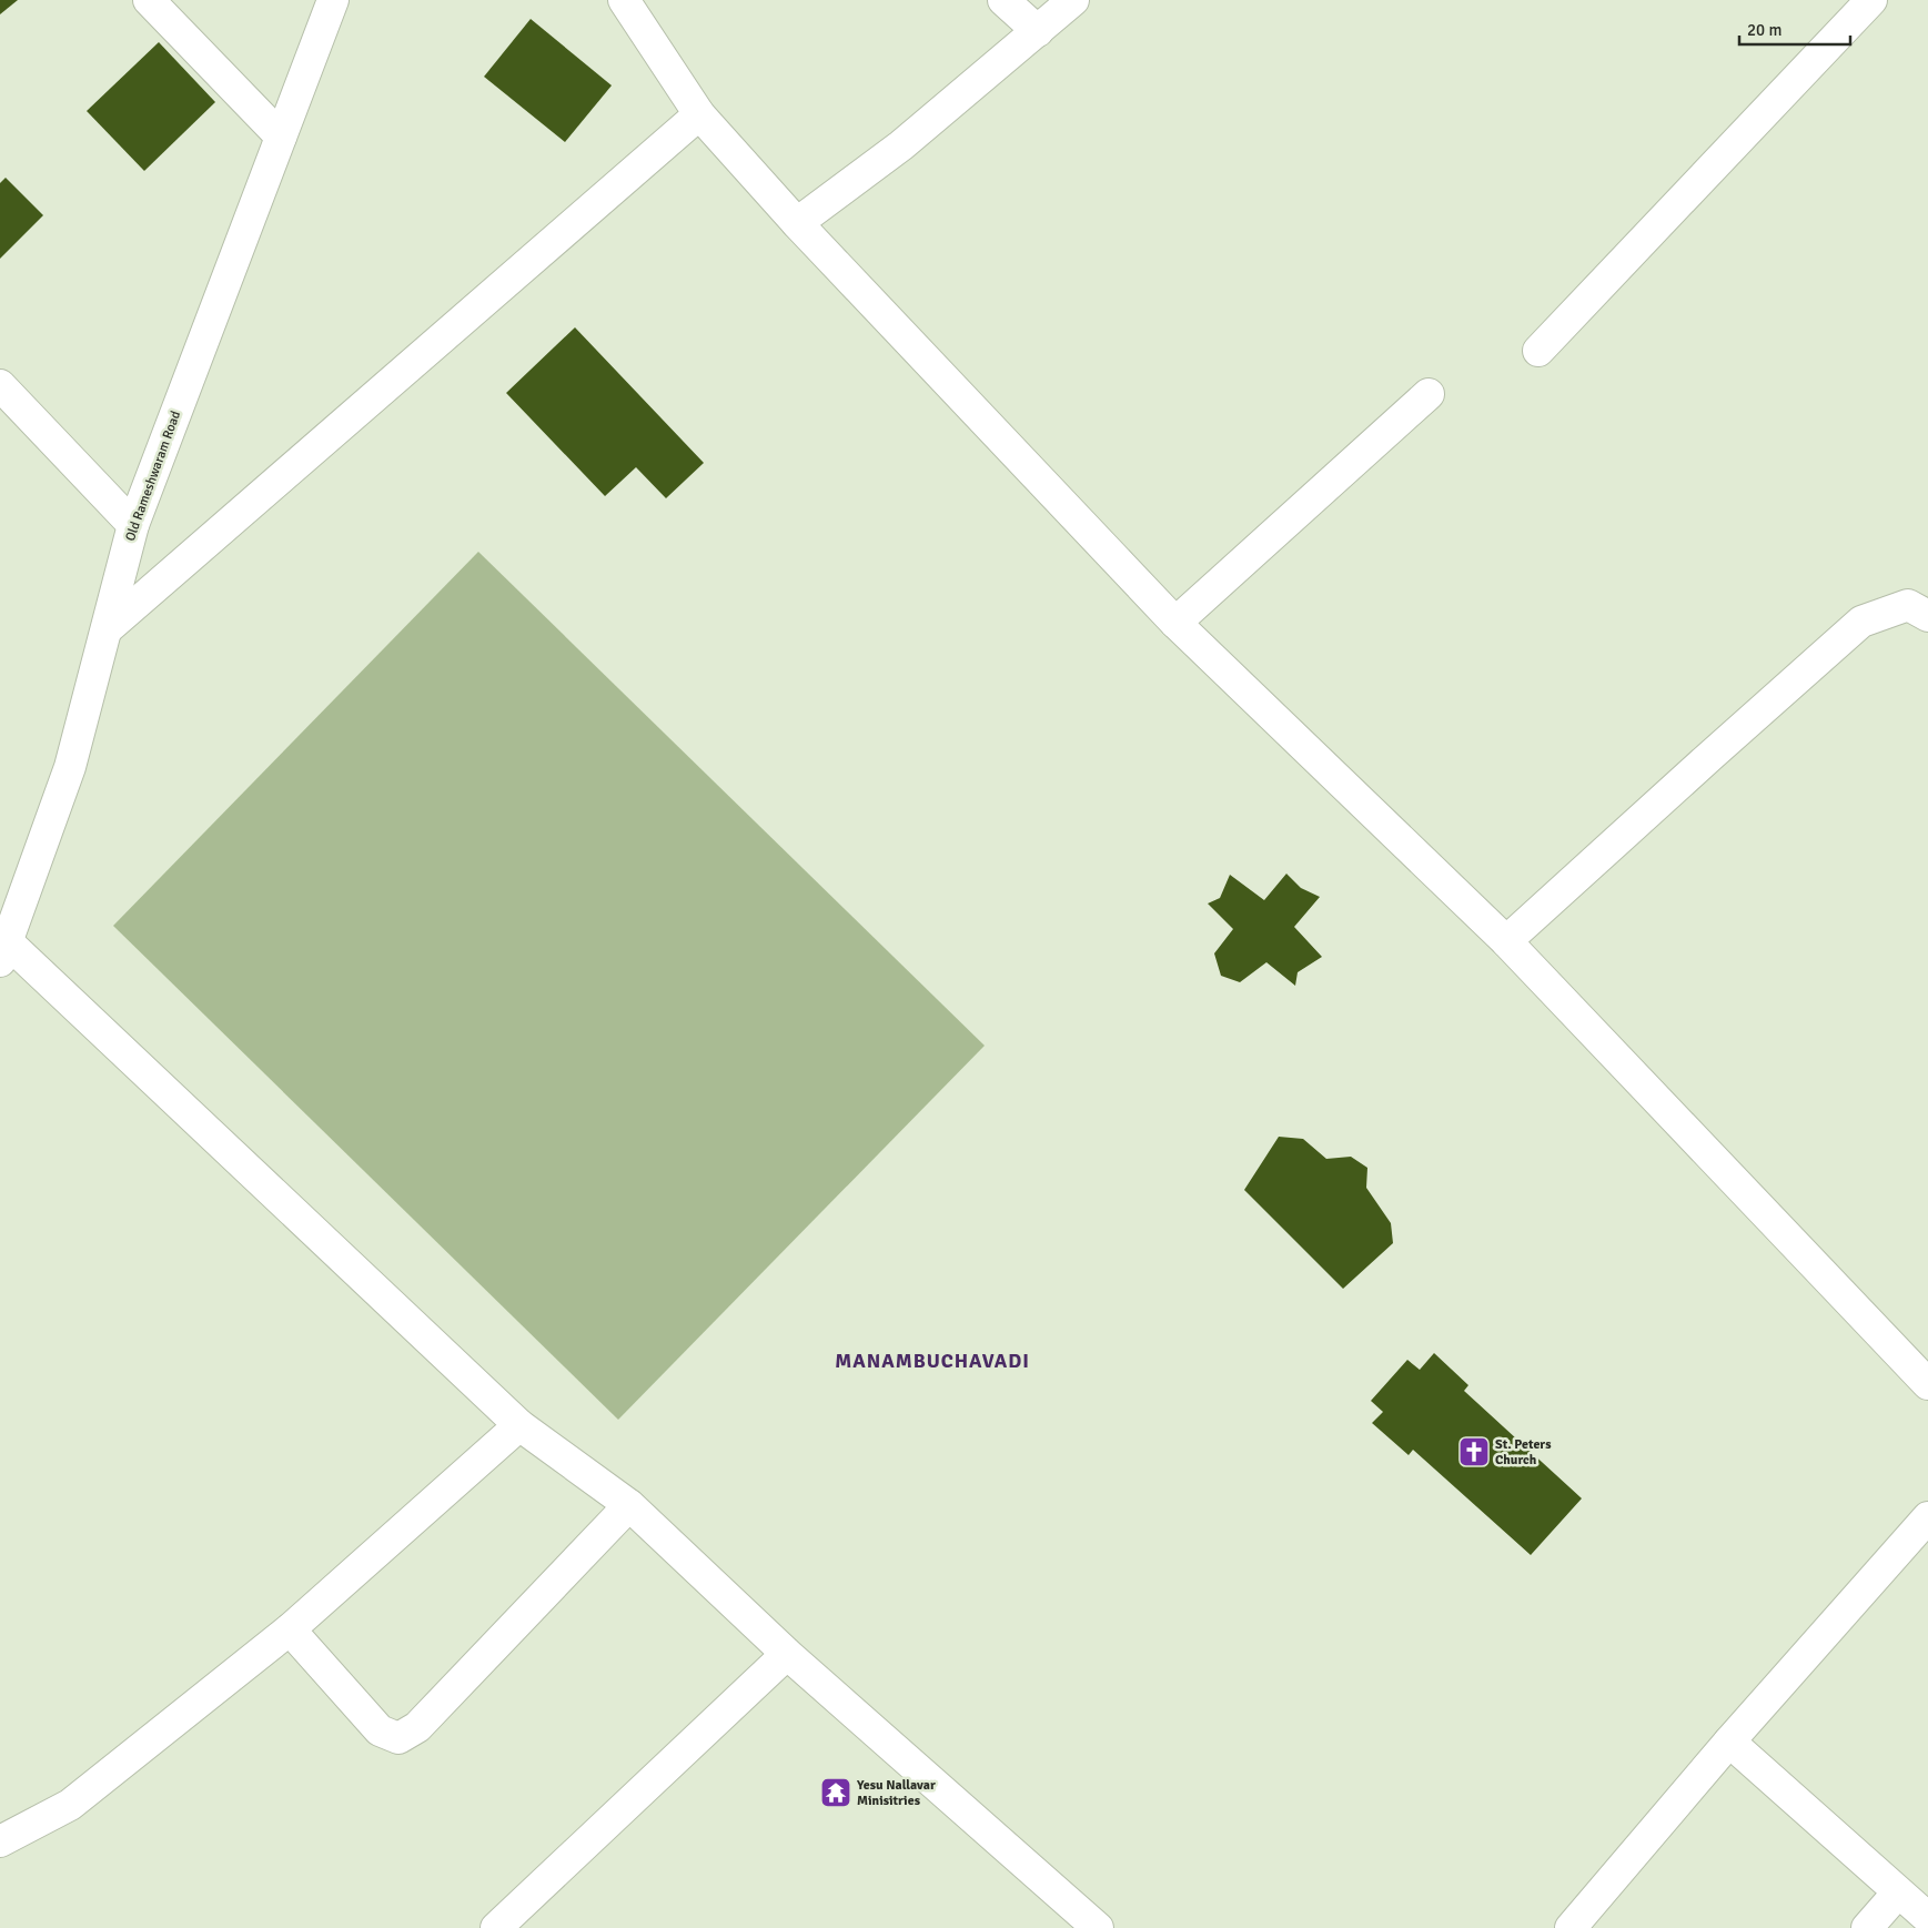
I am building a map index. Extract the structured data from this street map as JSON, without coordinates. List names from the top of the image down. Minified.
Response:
{"streets":{"street":["Old Rameshwaram Road"]},"districts":["MANAMBUCHAVADI"],"places":{"church":["St. Peters Church"],"temple":["Yesu Nallavar Minisitries"]},"scale_bar":"20 m"}
